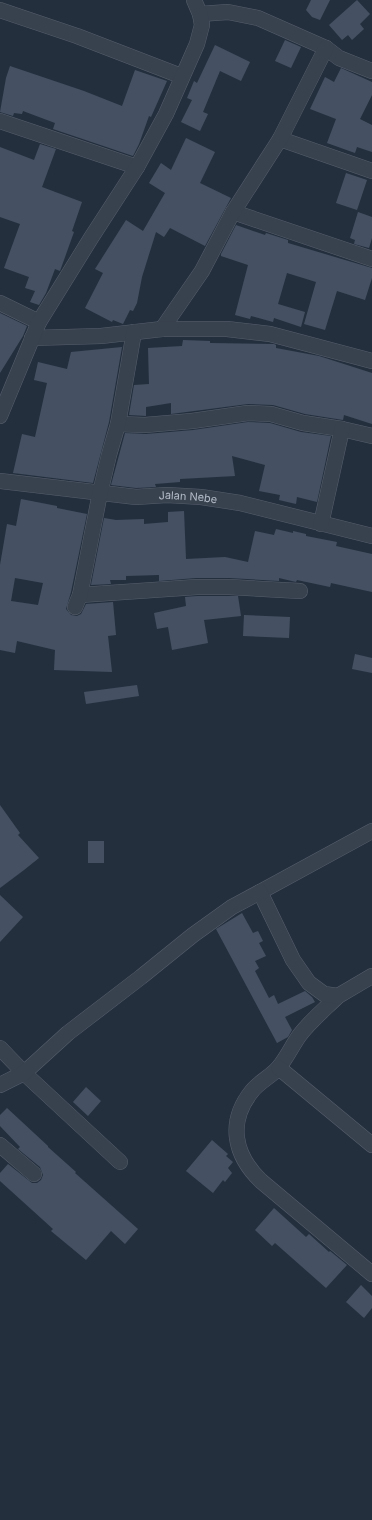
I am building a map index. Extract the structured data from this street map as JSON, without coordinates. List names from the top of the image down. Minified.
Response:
{"streets":{"street":["Jalan Nebe"]}}
